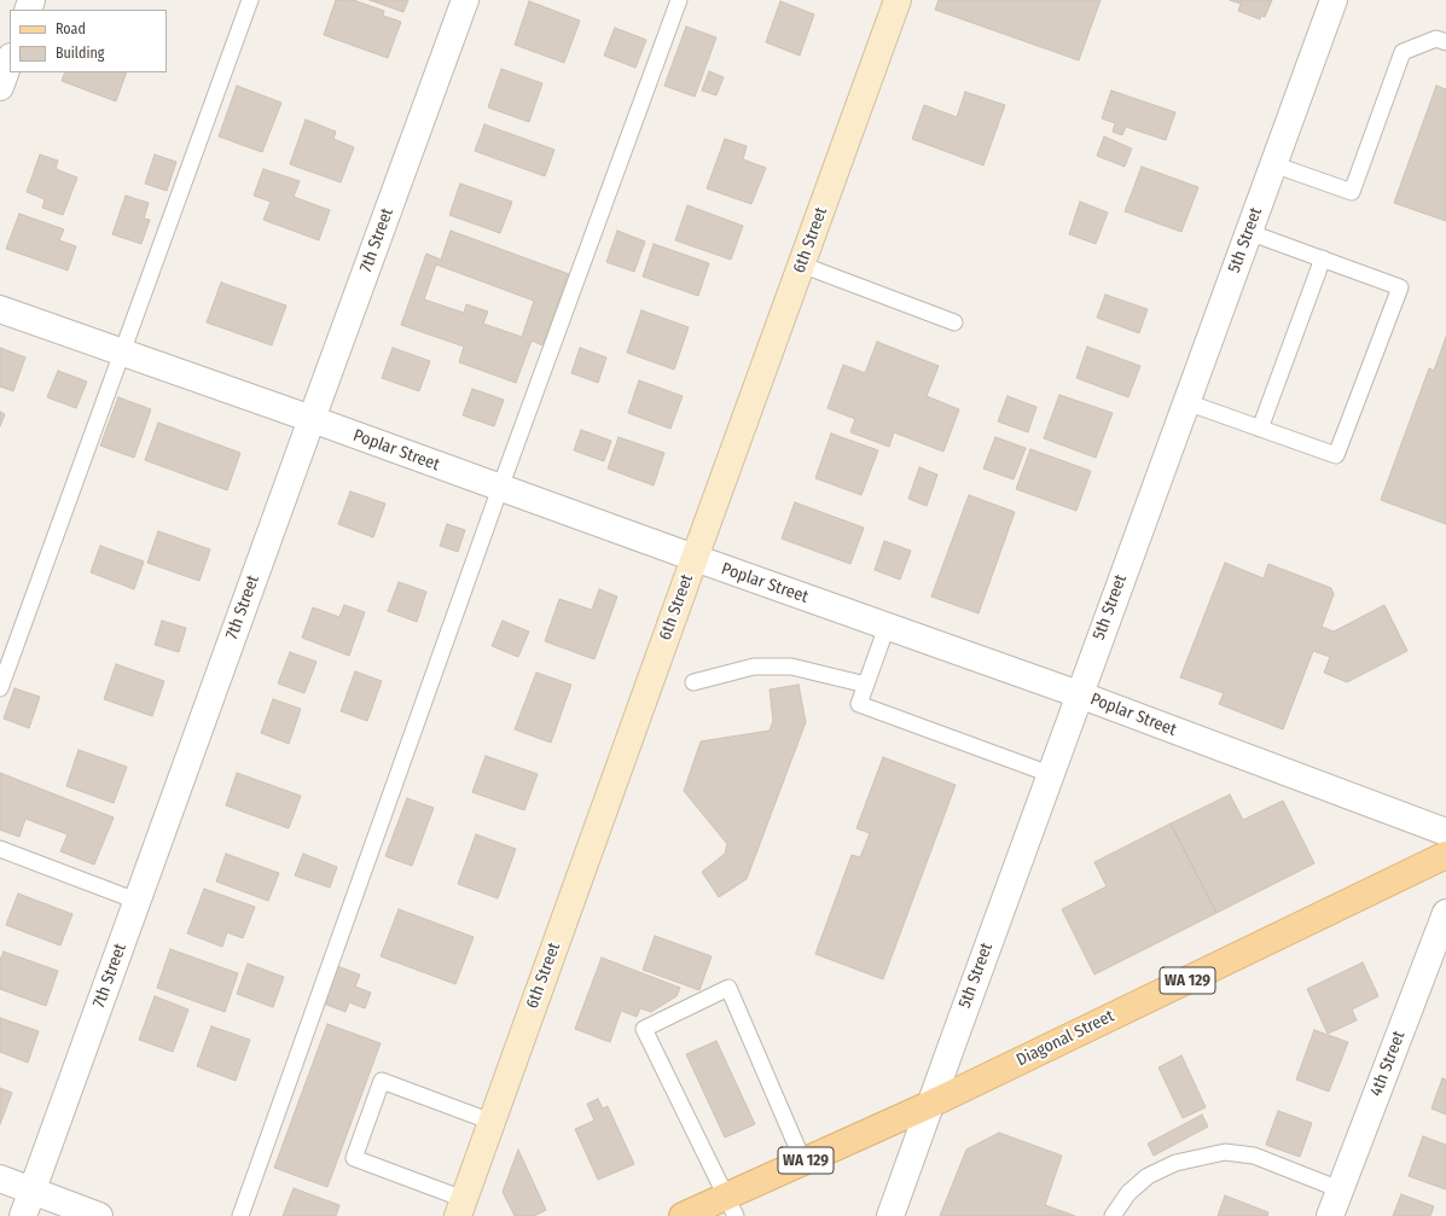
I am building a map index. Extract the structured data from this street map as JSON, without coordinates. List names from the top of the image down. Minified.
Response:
{"streets":{"main road":["6th Street","WA 129","Diagonal Street"],"street":["7th Street","5th Street","Poplar Street","4th Street"]},"crossings":[["7th Street","Poplar Street"],["6th Street","Poplar Street"],["5th Street","Poplar Street"],["5th Street","Diagonal Street"]],"legend":["Road","Building"]}
